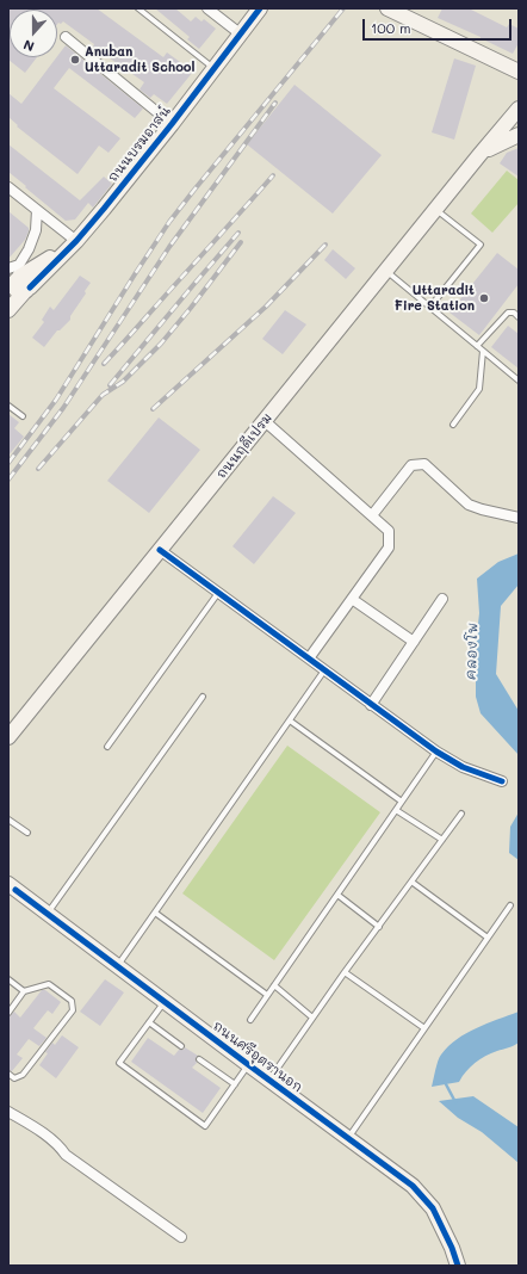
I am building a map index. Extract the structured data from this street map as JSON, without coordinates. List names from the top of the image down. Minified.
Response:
{"streets":{"street":["ถนนบรมอาสน์","ถนนฤดีเปรม","ถนนศรีอุตรานอก"]},"water":["คลองโพ"],"places":["Anuban Uttaradit School","Uttaradit Fire Station"],"scale_bar":"100 m","north":"bottom"}
